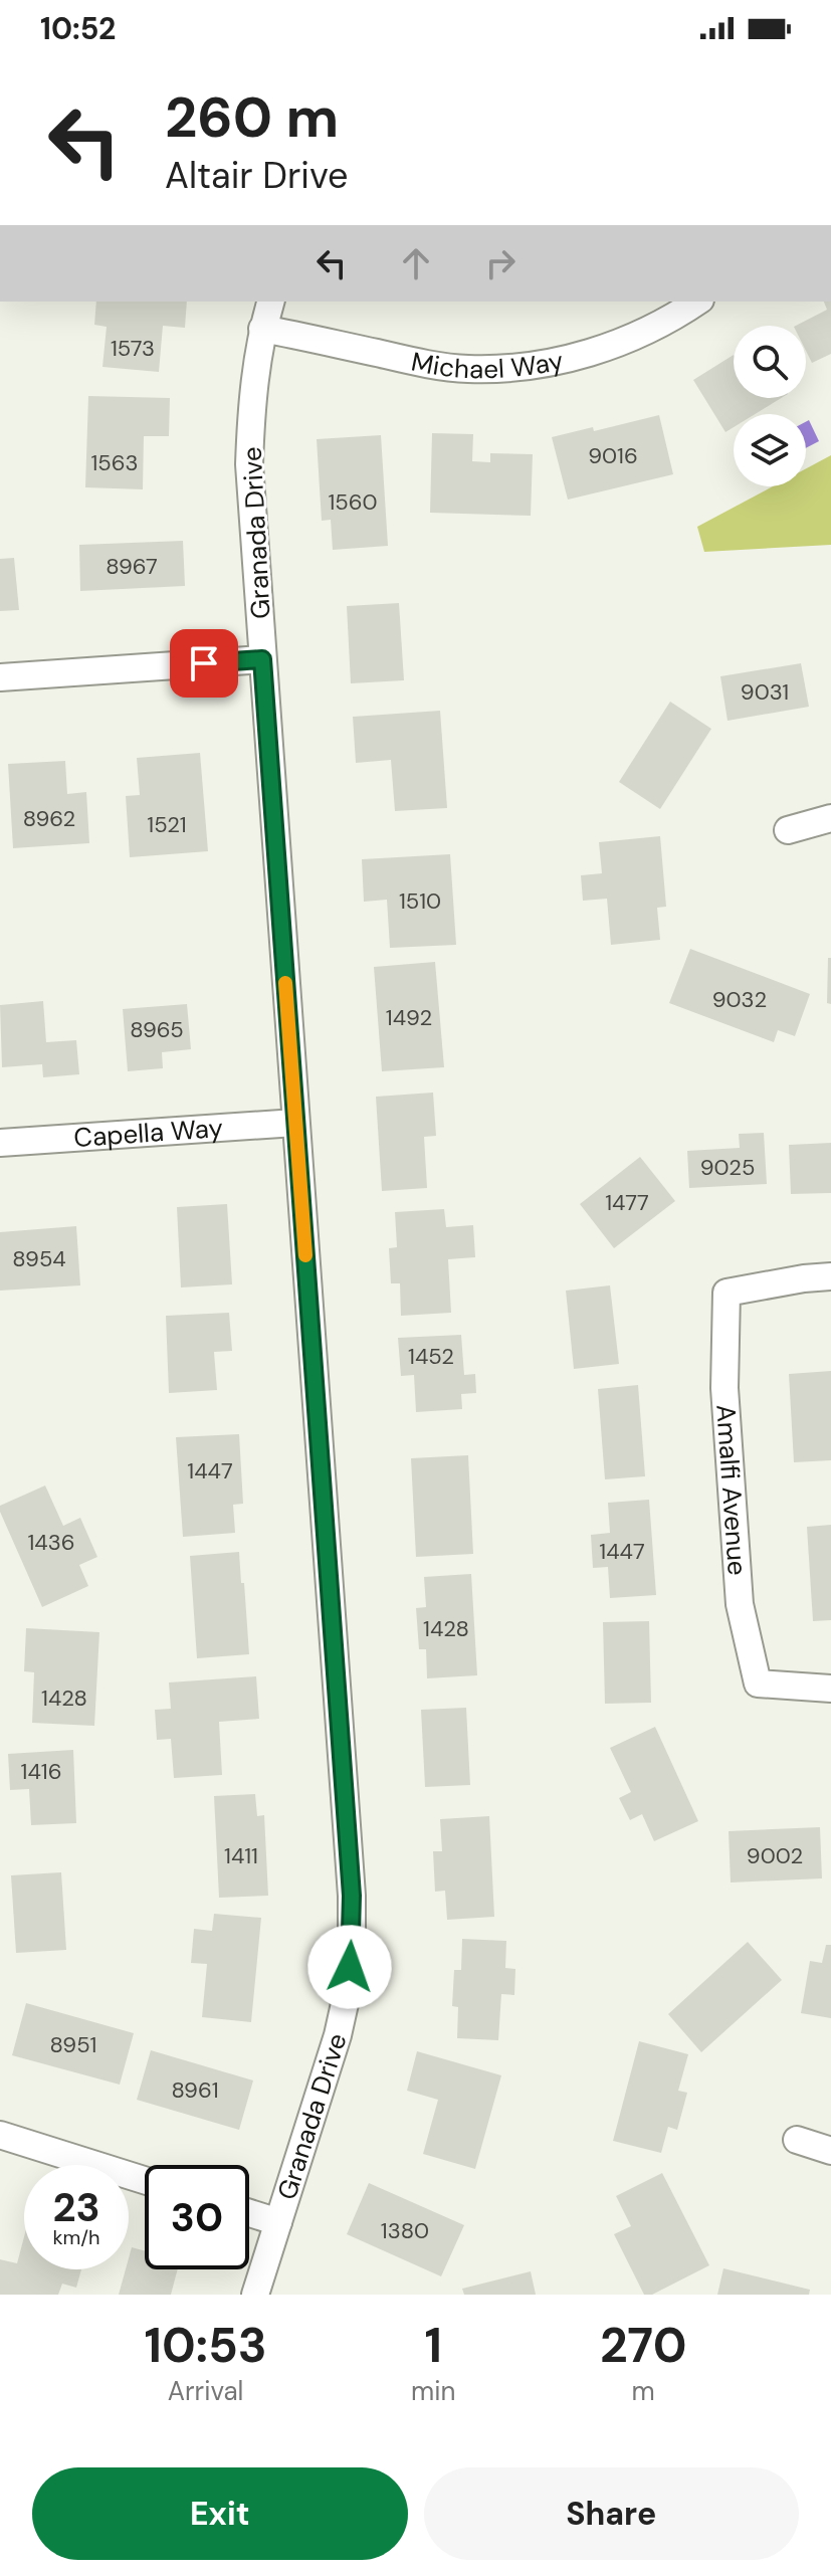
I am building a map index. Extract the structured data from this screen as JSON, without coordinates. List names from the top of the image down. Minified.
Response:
{"streets":{"street":["Michael Way","Granada Drive","Capella Way","Amalfi Avenue"]},"crossings":[["Michael Way","Granada Drive"],["Granada Drive","Capella Way"]],"house_numbers":["1573","9016","1563","1560","8967","9031","8962","1521","1510","9032","1492","8965","9025","1477","8954","1452","1447","1436","1447","1428","1428","1416","1411","9002","8951","8961","1380"],"page":{"status":"10:52","turn":["260 m","Altair Drive"],"speed":"23 km/h","limit":"30","eta":["10:53","Arrival","1","min","270","m"],"buttons":["Exit","Share"]}}
